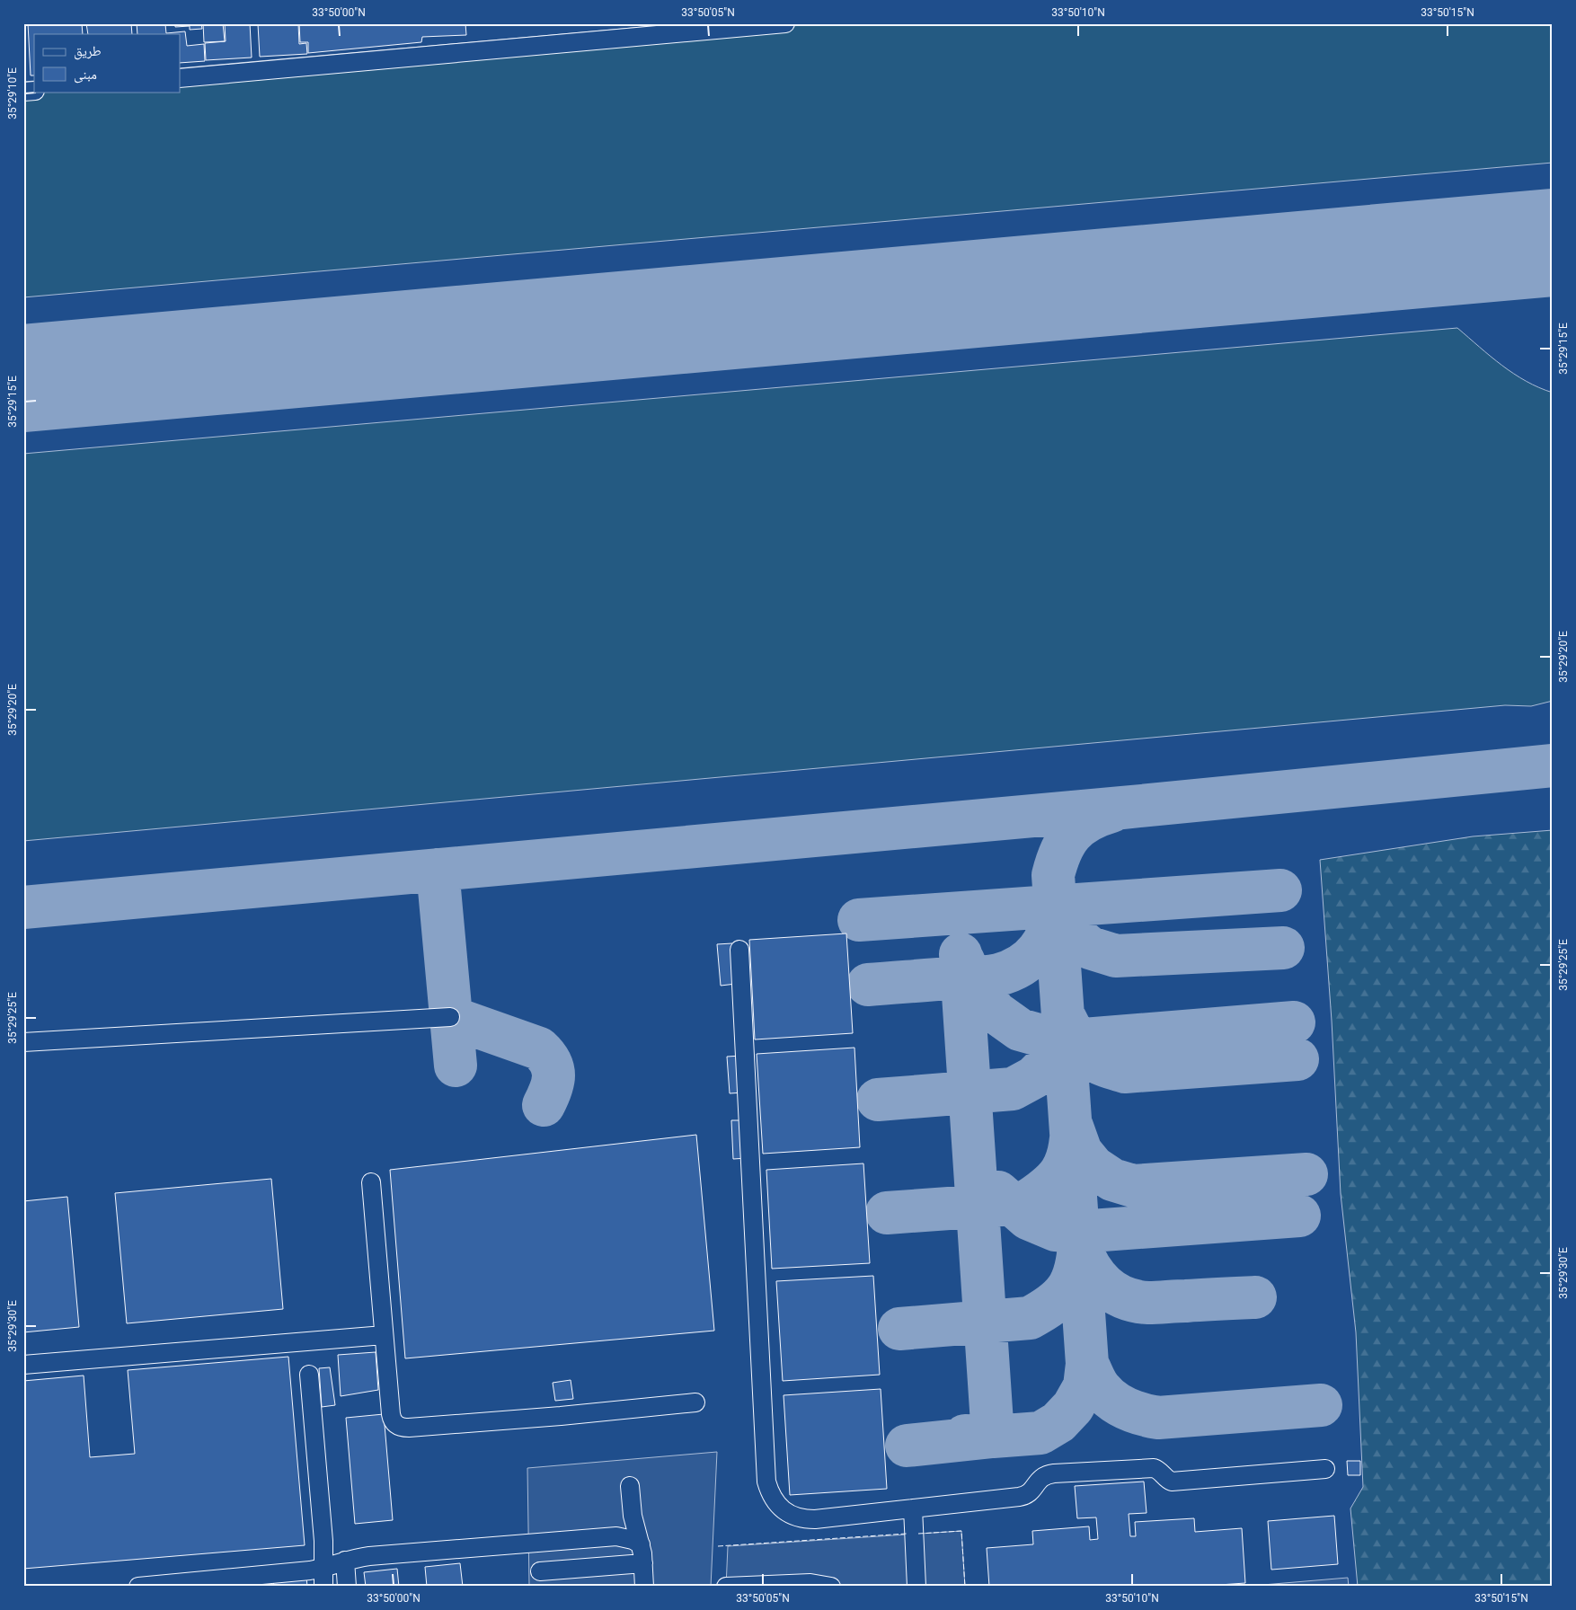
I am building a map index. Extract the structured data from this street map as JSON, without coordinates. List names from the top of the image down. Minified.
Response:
{"legend":["طريق","مبنى"],"coordinates":["33°50'00\"N","33°50'05\"N","33°50'10\"N","33°50'15\"N","35°29'10\"E","35°29'15\"E","35°29'20\"E","35°29'25\"E","35°29'30\"E"]}
